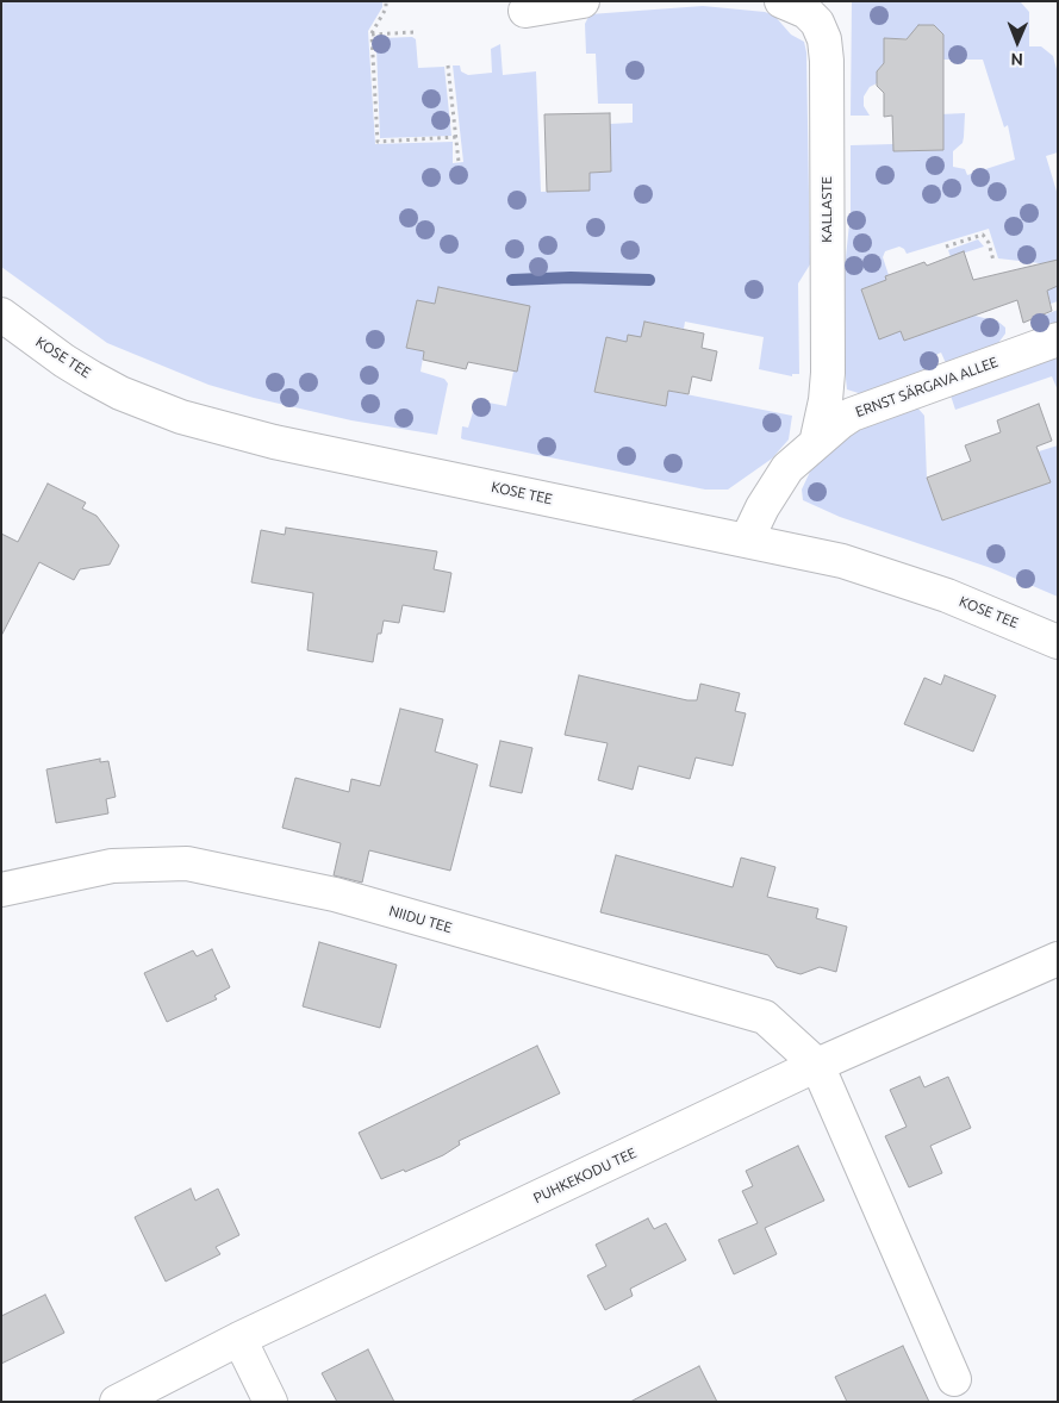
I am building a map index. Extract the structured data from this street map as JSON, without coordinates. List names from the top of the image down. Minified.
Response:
{"streets":{"street":["KALLASTE","KOSE TEE","ERNST SÄRGAVA ALLEE","NIIDU TEE","PUHKEKODU TEE"]},"crossings":[["KALLASTE","ERNST SÄRGAVA ALLEE"],["KOSE TEE","ERNST SÄRGAVA ALLEE"],["NIIDU TEE","PUHKEKODU TEE"]],"north":"bottom"}
